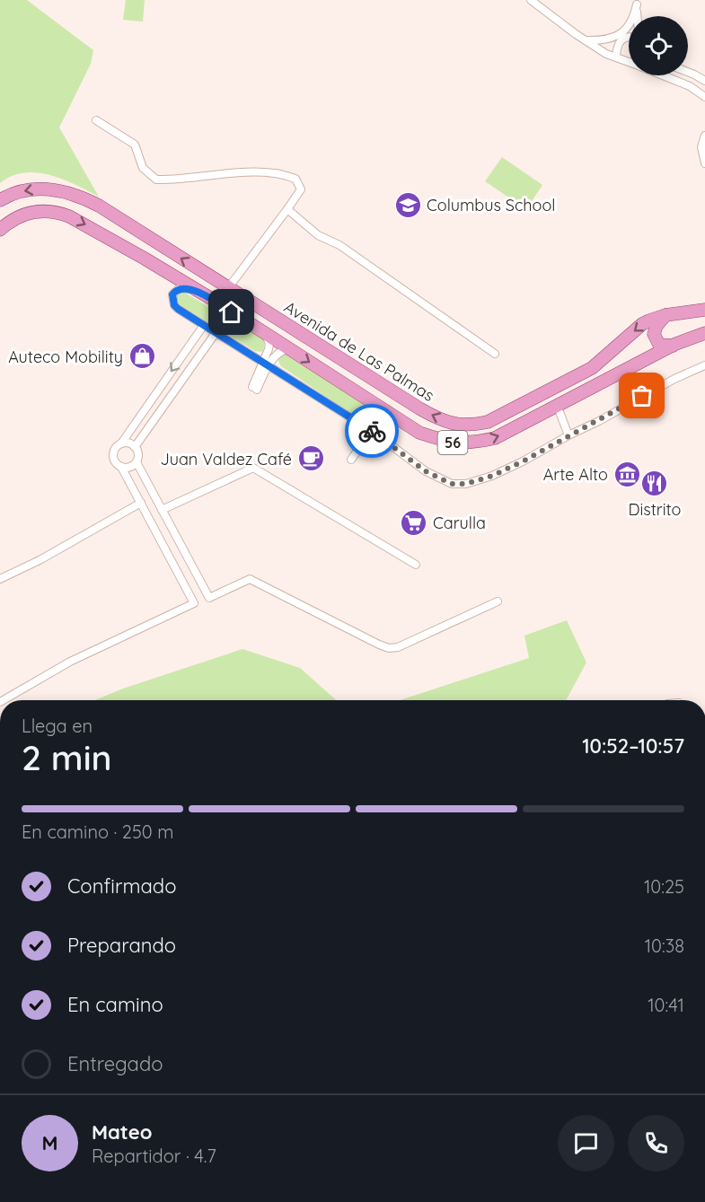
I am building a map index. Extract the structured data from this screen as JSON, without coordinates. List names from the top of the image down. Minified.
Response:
{"streets":{"main road":["Avenida de Las Palmas","56"]},"places":{"school or university":["Columbus School"],"shop":["Auteco Mobility"],"cafe":["Juan Valdez Café"],"museum":["Arte Alto"],"restaurant":["Distrito"],"supermarket":["Carulla"]},"page":{"heading":["2 min","Llega en","10:52–10:57"],"panel":["Mateo","Repartidor · 4.7"],"bar":"En camino · 250 m","list":[["Confirmado","10:25"],["Preparando","10:38"],["En camino","10:41"],"Entregado"],"round":"M"}}
